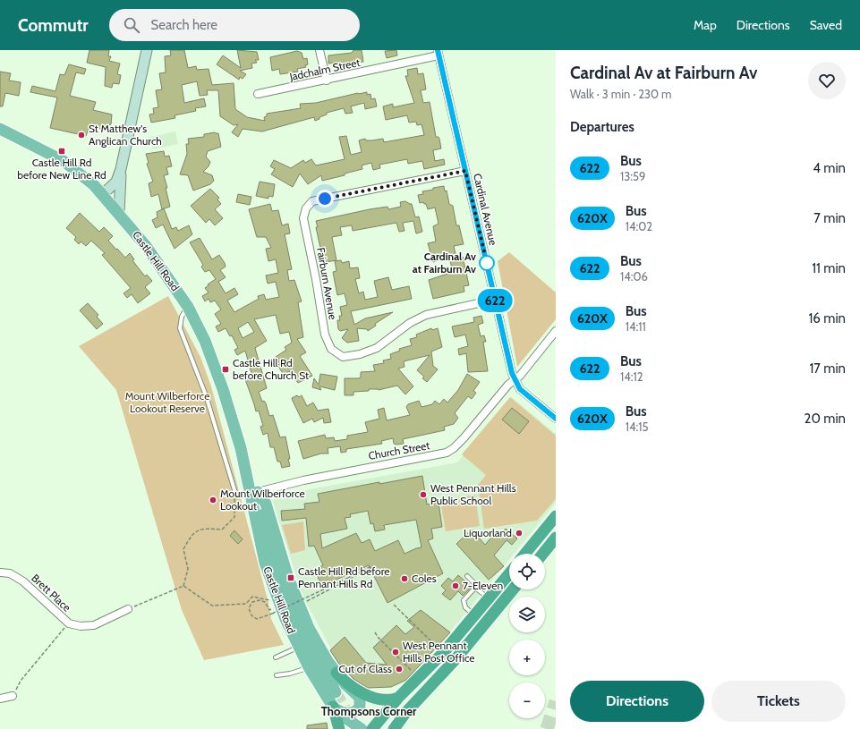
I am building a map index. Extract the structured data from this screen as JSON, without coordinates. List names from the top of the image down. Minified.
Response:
{"streets":{"main road":["Castle Hill Road"],"street":["Jadchalm Street","Cardinal Avenue","Fairburn Avenue","Church Street","Brett Place"]},"crossings":[["Jadchalm Street","Cardinal Avenue"],["Cardinal Avenue","Fairburn Avenue"],["Cardinal Avenue","Church Street"],["Castle Hill Road","Church Street"]],"districts":["Thompsons Corner"],"parks":["Mount Wilberforce Lookout Reserve"],"places":{"other":["St Matthew's Anglican Church","Cardinal Av at Fairburn Av","West Pennant Hills Public School","Mount Wilberforce Lookout","Liquorland","Coles","7-Eleven","West Pennant Hills Post Office","Cut of Class"],"transit":["Castle Hill Rd before New Line Rd","Castle Hill Rd before Church St","Castle Hill Rd before Pennant Hills Rd"]},"lines":["bus line 622"],"page":{"header":"Commutr","search":"Search here","nav":["Map","Directions","Saved"],"on_map":"622","heading":[["Cardinal Av at Fairburn Av","Walk · 3 min · 230 m"],"Departures"],"list":[{"mark":"622","name":"Bus","note":"13:59","value":"4 min"},{"mark":"620X","name":"Bus","note":"14:02","value":"7 min"},{"mark":"622","name":"Bus","note":"14:06","value":"11 min"},{"mark":"620X","name":"Bus","note":"14:11","value":"16 min"},{"mark":"622","name":"Bus","note":"14:12","value":"17 min"},{"mark":"620X","name":"Bus","note":"14:15","value":"20 min"}],"map_buttons":["+","−"],"buttons":["Directions","Tickets"]}}
